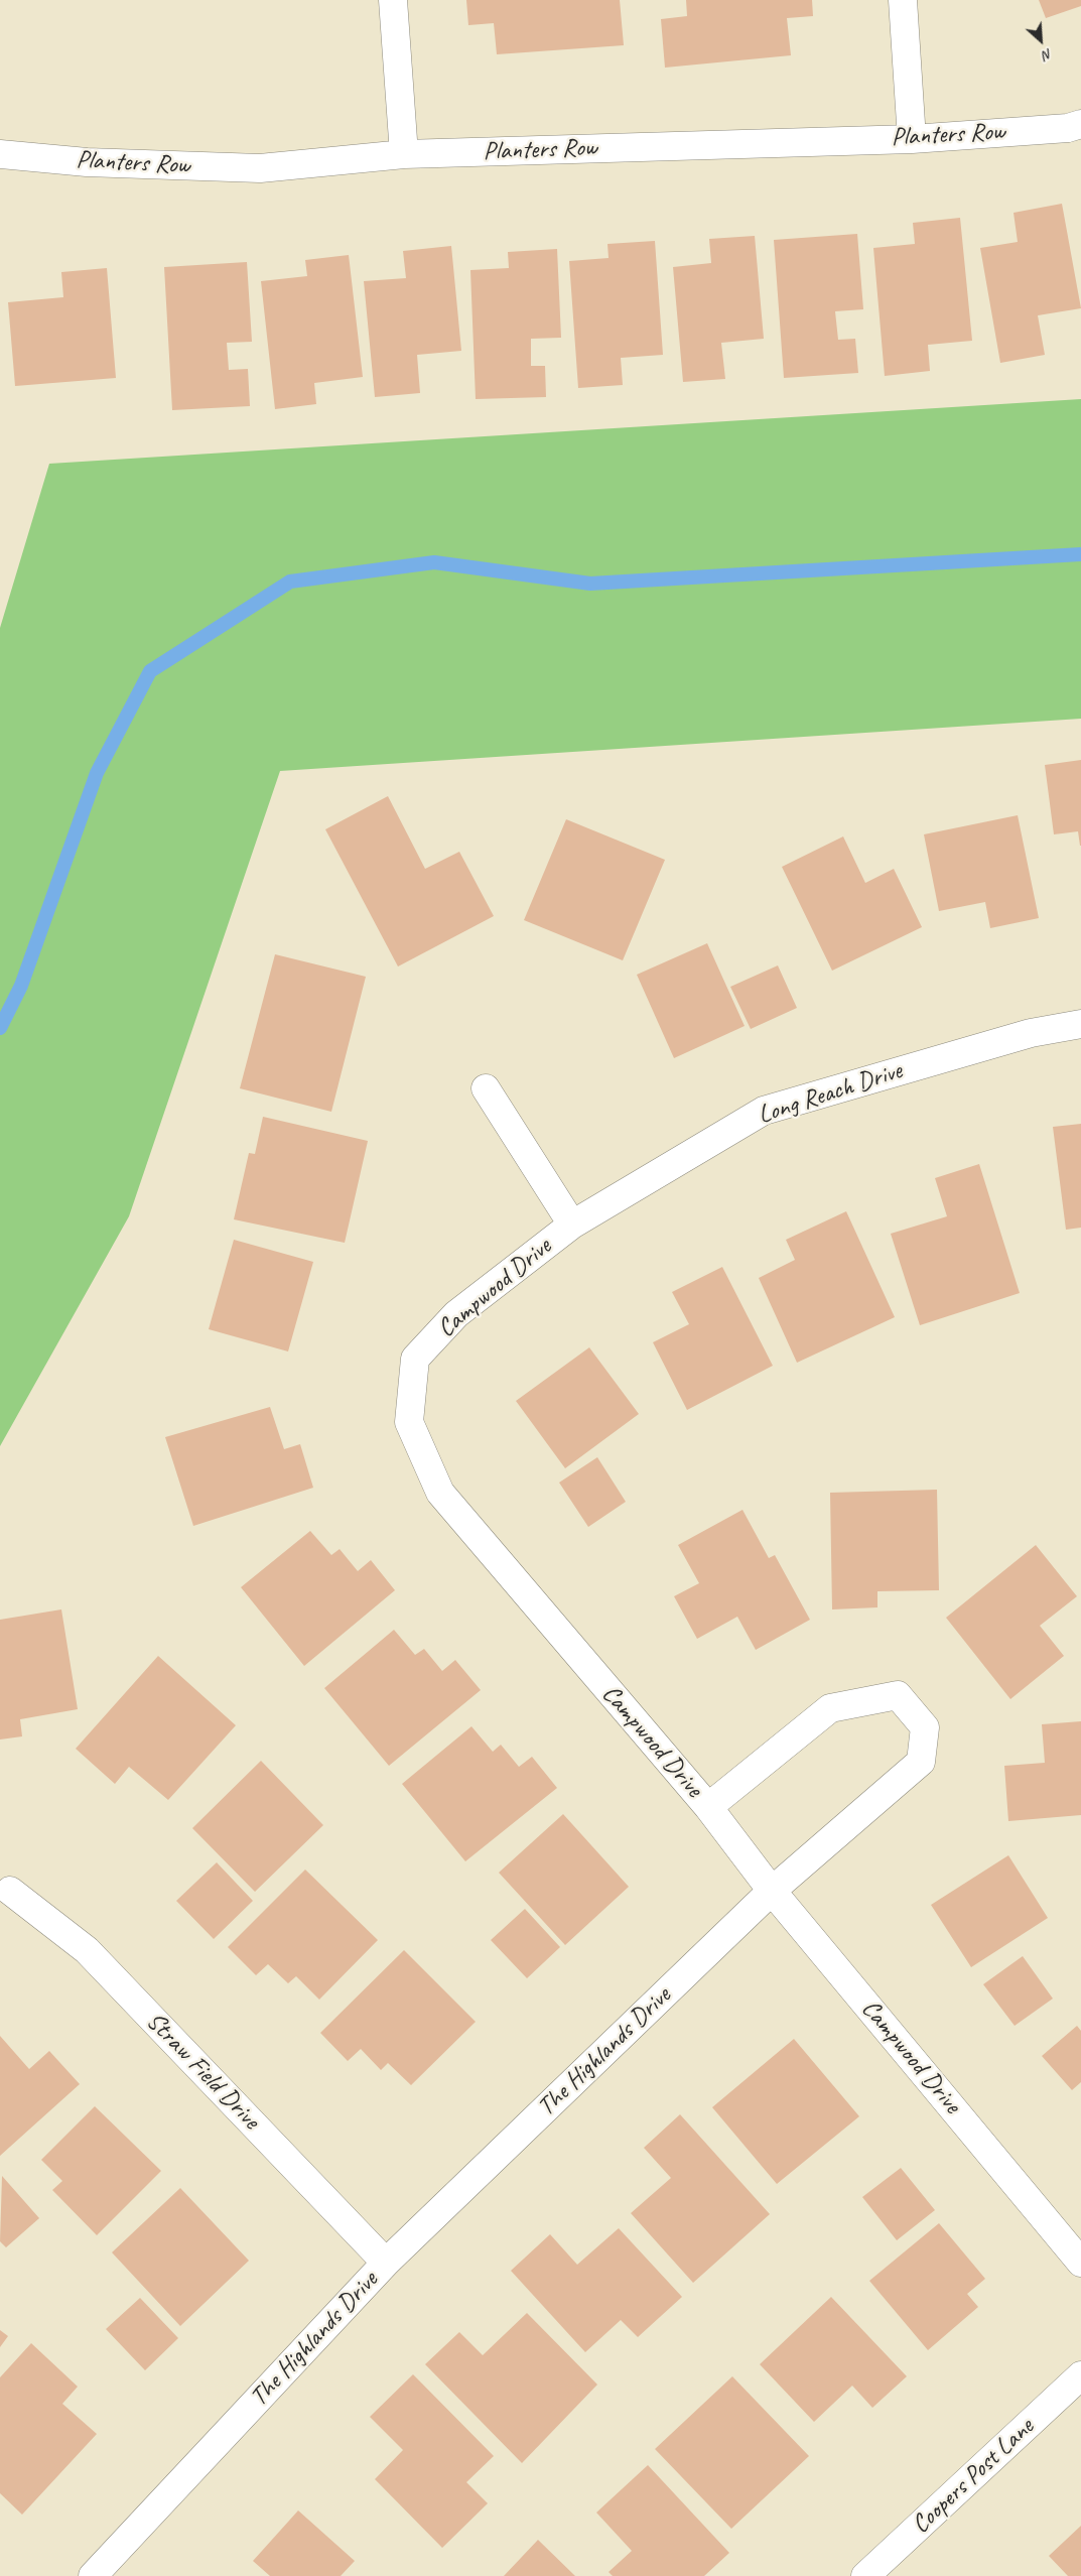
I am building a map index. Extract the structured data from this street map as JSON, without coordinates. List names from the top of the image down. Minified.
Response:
{"streets":{"street":["Planters Row","Long Reach Drive","Campwood Drive","The Highlands Drive","Straw Field Drive","Coopers Post Lane"]},"crossings":[["Long Reach Drive","Campwood Drive"],["Campwood Drive","The Highlands Drive"],["The Highlands Drive","Straw Field Drive"]],"north":"bottom right"}
